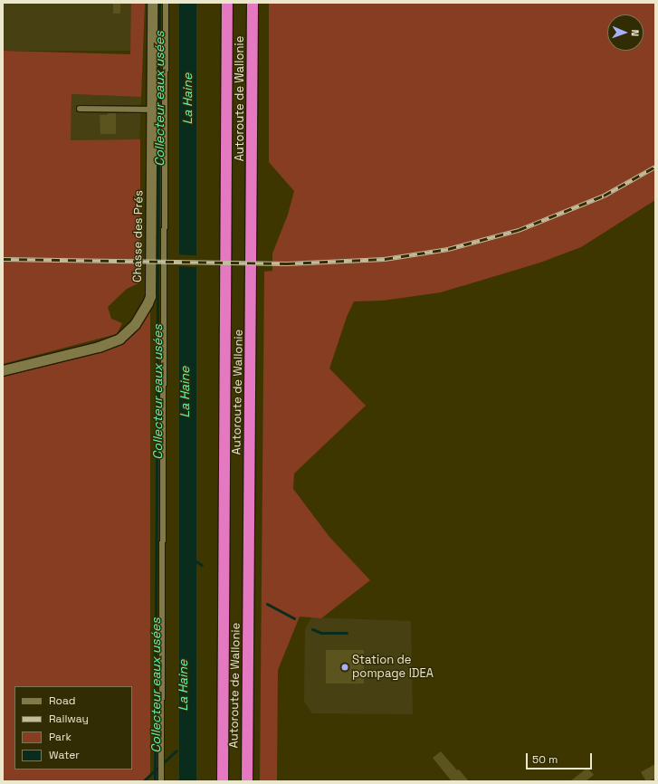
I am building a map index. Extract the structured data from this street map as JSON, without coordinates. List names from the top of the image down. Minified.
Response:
{"streets":{"highway":["Autoroute de Wallonie"],"street":["Chasse des Prés"]},"water":["Collecteur eaux usées","La Haine"],"places":["Station de pompage IDEA"],"legend":["Road","Railway","Park","Water"],"scale_bar":"50 m","north":"right"}
